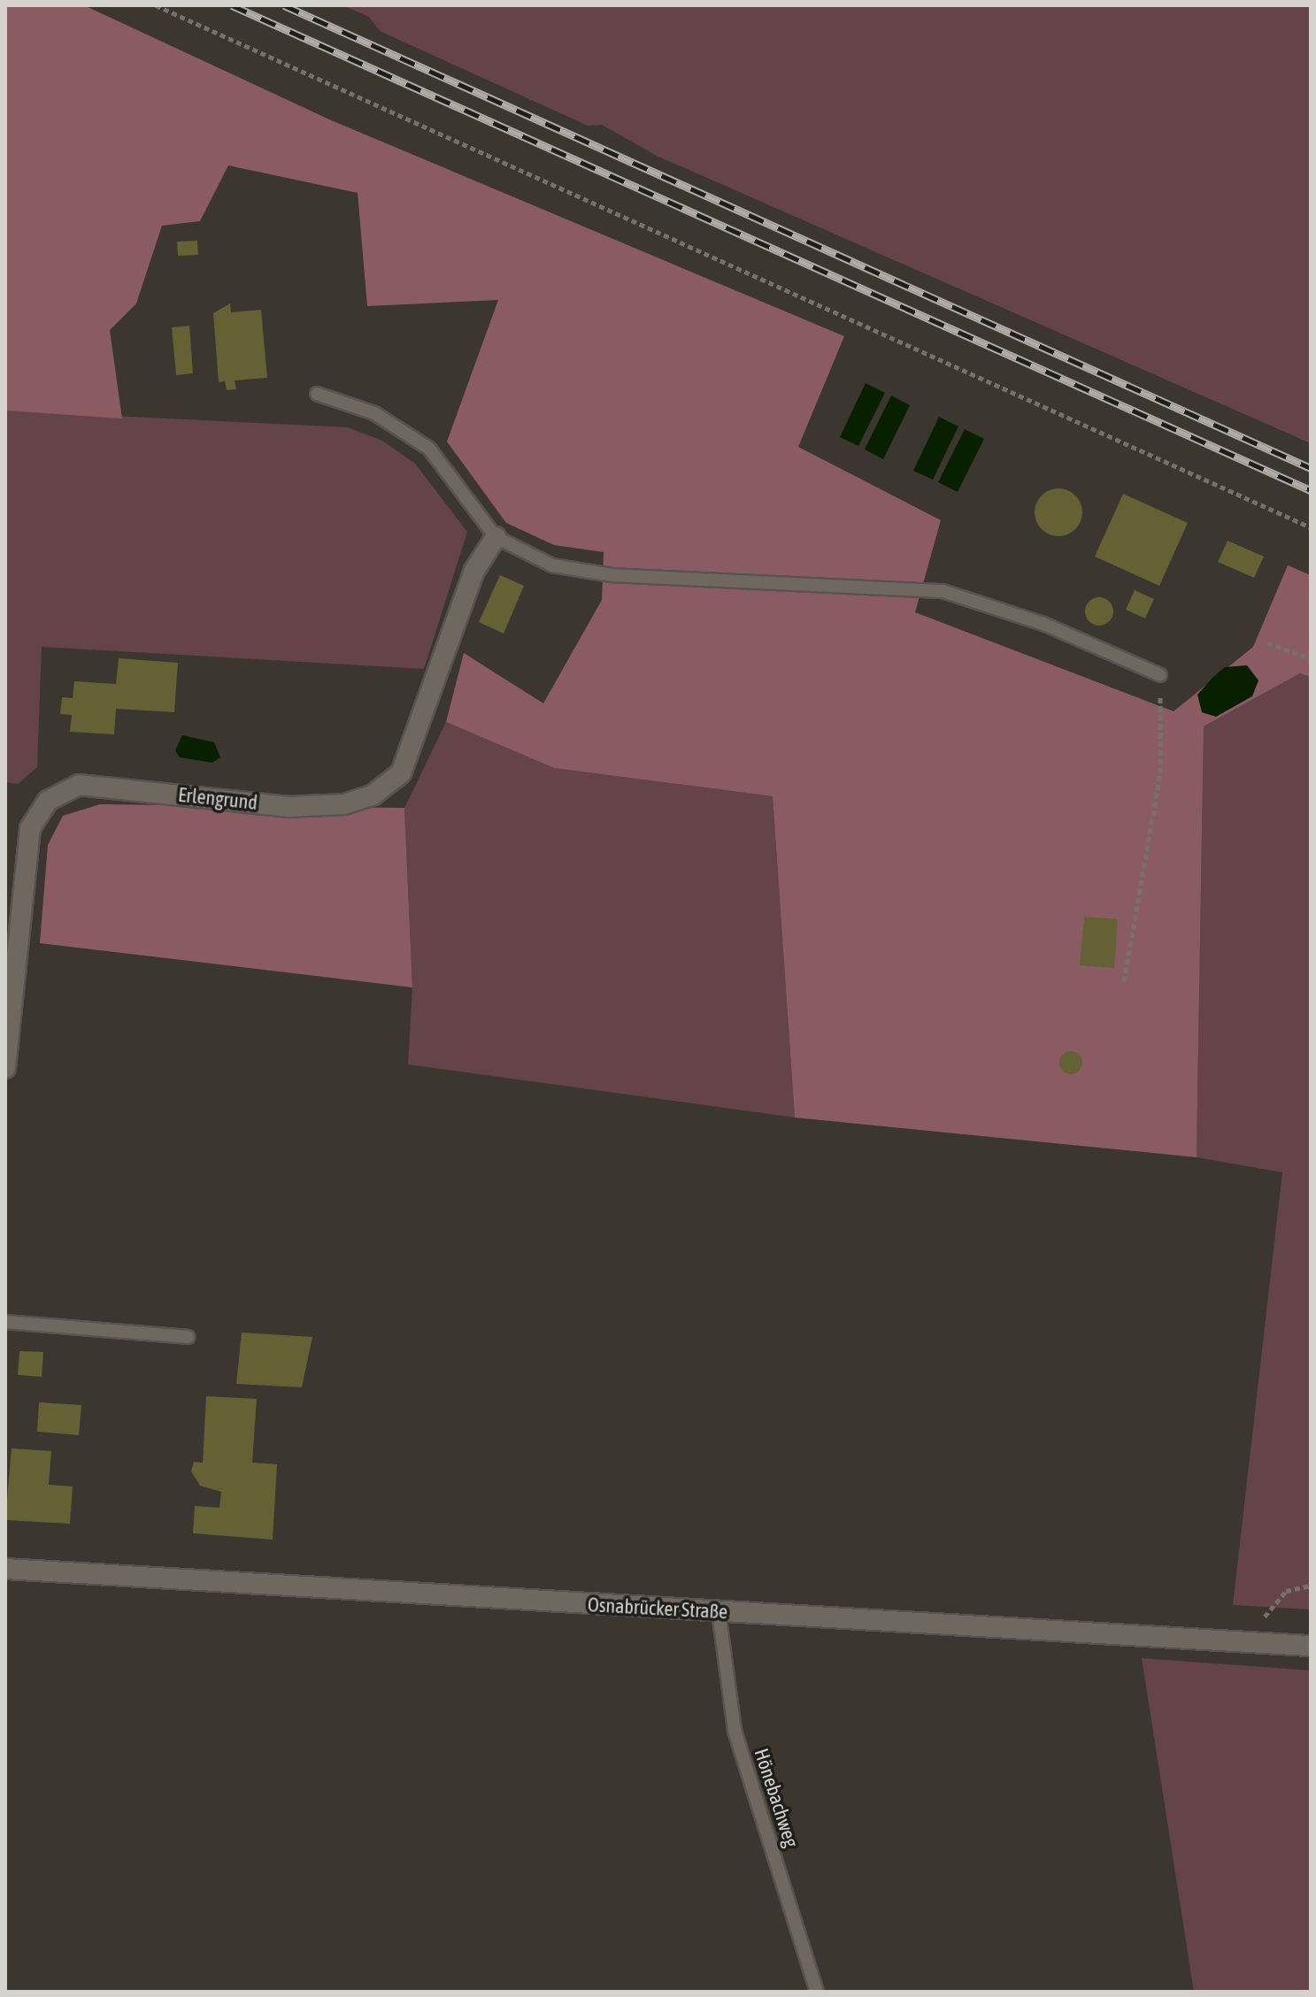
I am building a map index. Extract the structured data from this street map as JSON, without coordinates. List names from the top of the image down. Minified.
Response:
{"streets":{"main road":["Erlengrund","Osnabrücker Straße"],"lane":["Hönebachweg"]},"crossings":[["Osnabrücker Straße","Hönebachweg"]]}
